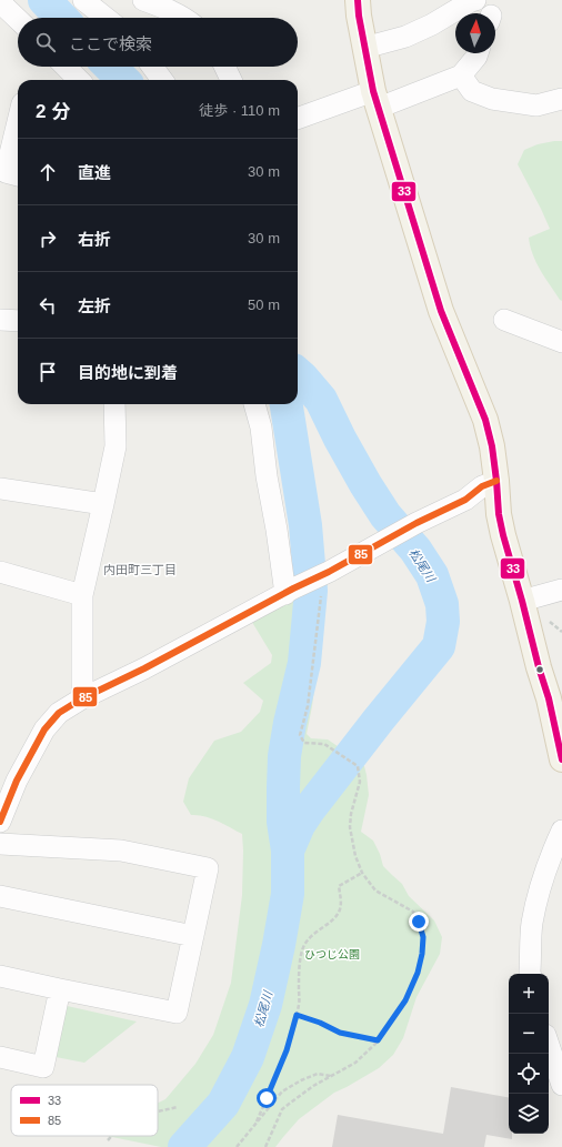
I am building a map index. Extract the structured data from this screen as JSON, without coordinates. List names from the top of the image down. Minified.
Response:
{"districts":["内田町三丁目"],"water":["松尾川"],"parks":["ひつじ公園"],"lines":["transit line 33","transit line 85"],"legend":["33","85"],"north":"top","page":{"search":"ここで検索","heading":["2 分","徒歩 · 110 m"],"list":[["直進","30 m"],["右折","30 m"],["左折","50 m"],"目的地に到着"],"map_buttons":["+","−"]}}
